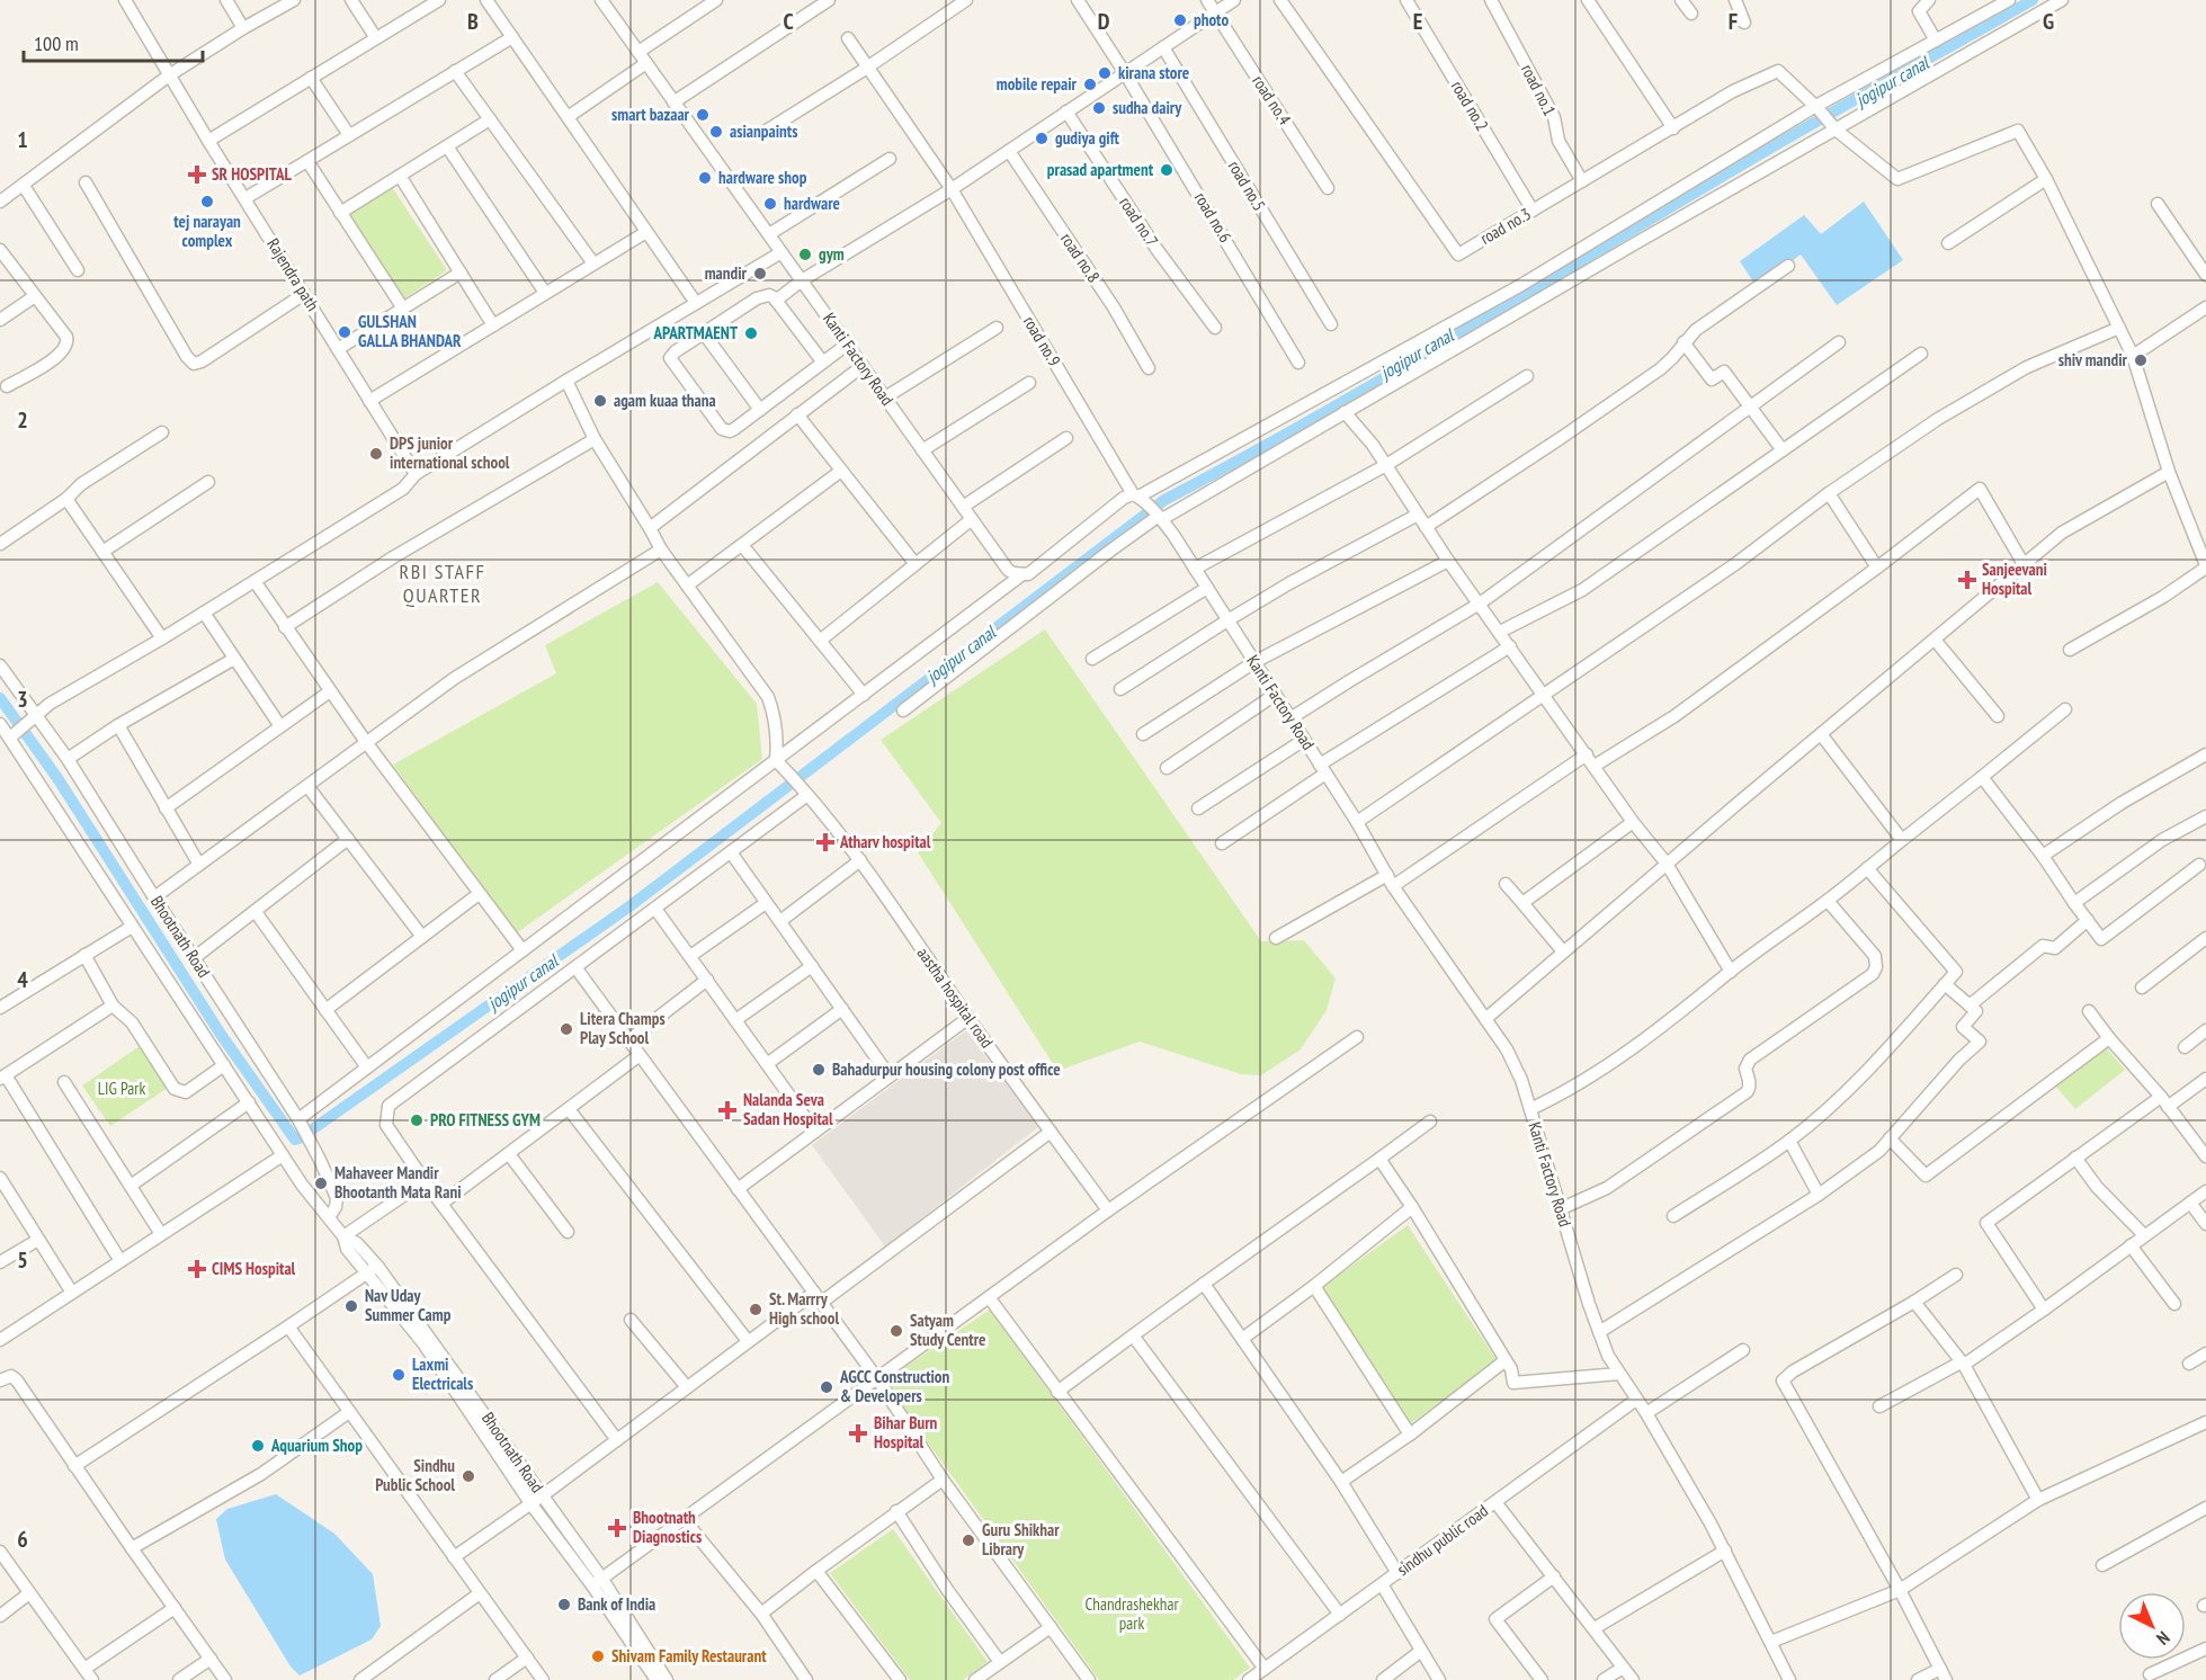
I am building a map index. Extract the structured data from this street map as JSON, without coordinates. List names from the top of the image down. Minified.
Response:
{"streets":{"street":["road no.1","road no.4","road no.2","road no.5","road no.6","road no.7","road no.3","road no.8","Rajendra path","road no.9","Kanti Factory Road","Bhootnath Road","aastha hospital road","sindhu public road"]},"crossings":[["road no.1","road no.3"],["road no.2","road no.3"],["road no.9","Kanti Factory Road"],["Kanti Factory Road","sindhu public road"]],"districts":["RBI STAFF QUARTER"],"water":["jogipur canal"],"parks":["LIG Park","Chandrashekhar park"],"places":{"other":["photo","kirana store","mobile repair","sudha dairy","smart bazaar","asianpaints","gudiya gift","prasad apartment","hardware shop","tej narayan complex","hardware","gym","mandir","GULSHAN GALLA BHANDAR","APARTMAENT","shiv mandir","agam kuaa thana","DPS junior international school","Litera Champs Play School","Bahadurpur housing colony post office","PRO FITNESS GYM","Mahaveer Mandir Bhootanth Mata Rani","Nav Uday Summer Camp","St. Marrry High school","Satyam Study Centre","Laxmi Electricals","AGCC Construction & Developers","Aquarium Shop","Sindhu Public School","Guru Shikhar Library","Bank of India","Shivam Family Restaurant"],"health":["SR HOSPITAL","Sanjeevani Hospital","Atharv hospital","Nalanda Seva Sadan Hospital","CIMS Hospital","Bihar Burn Hospital","Bhootnath Diagnostics"]},"scale_bar":"100 m","north":"bottom right","grid":{"columns":["B","C","D","E","F","G"],"rows":["1","2","3","4","5","6"]}}
